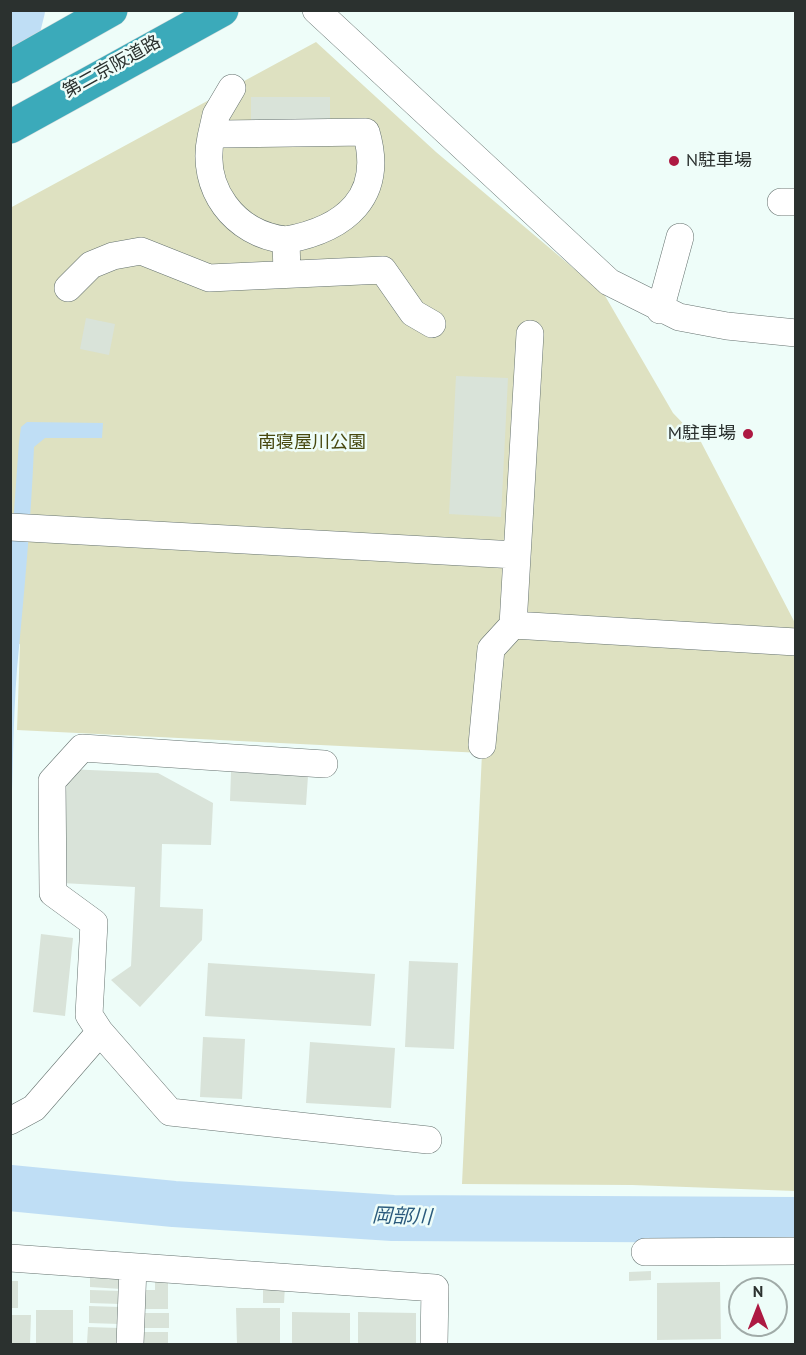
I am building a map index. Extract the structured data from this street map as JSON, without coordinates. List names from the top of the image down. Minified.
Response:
{"streets":{"highway":["第二京阪道路"]},"water":["岡部川"],"parks":["南寝屋川公園"],"places":["N駐車場","M駐車場"],"north":"top"}
